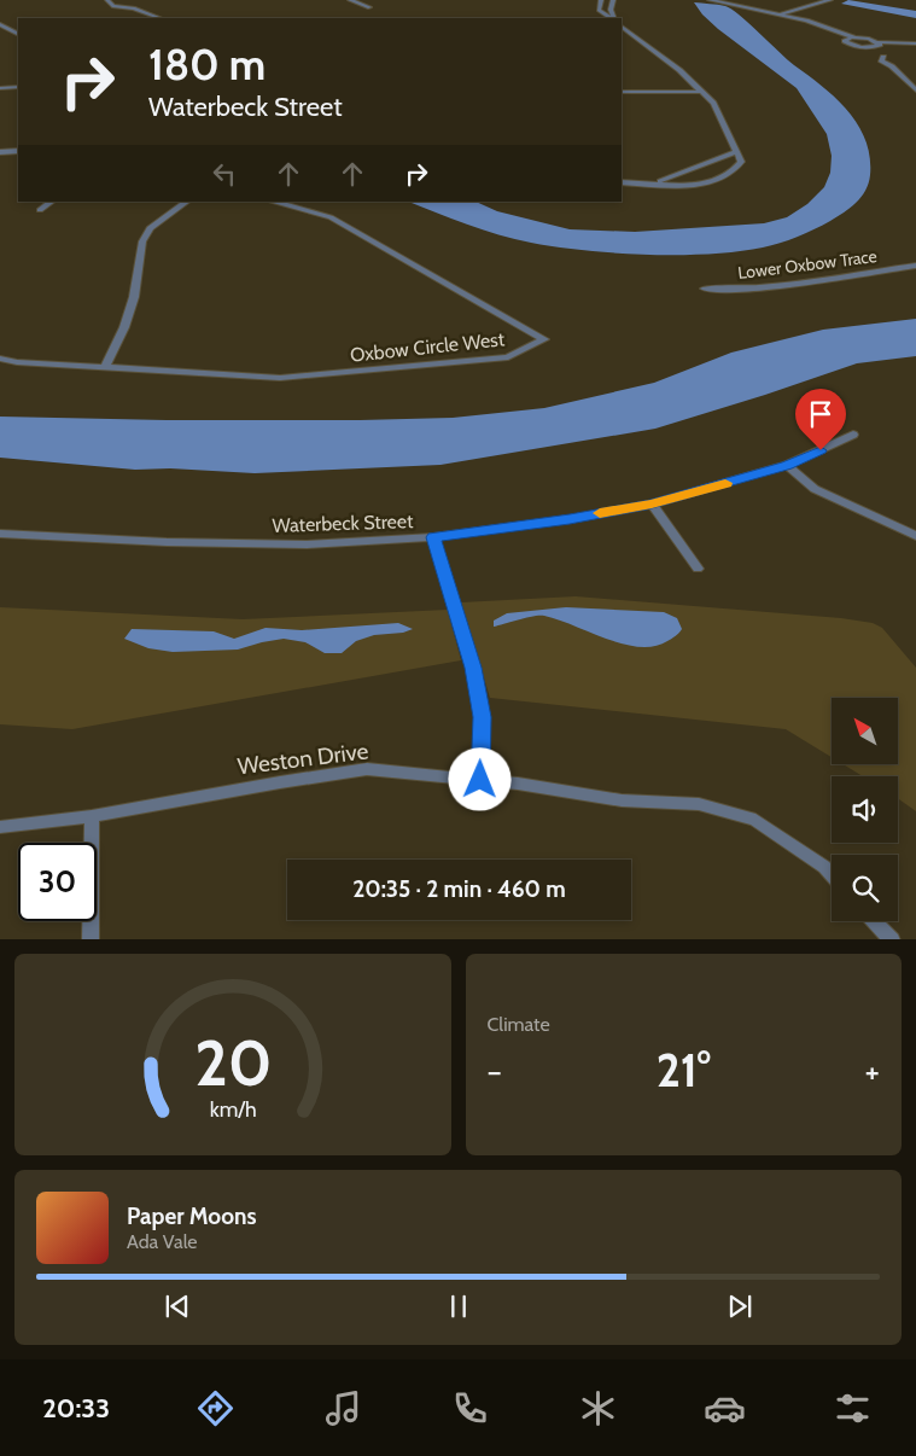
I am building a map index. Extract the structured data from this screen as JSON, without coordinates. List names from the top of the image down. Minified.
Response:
{"streets":{"street":["Lower Oxbow Trace","Oxbow Circle West","Waterbeck Street","Weston Drive"]},"north":"top left","page":{"turn":["180 m","Waterbeck Street"],"limit":"30","trip":"20:35 · 2 min · 460 m","tile":"Climate","heat":["−","21°","+"],"song":["Paper Moons","Ada Vale"],"tabs":"20:33","gauge":["20","km/h"]}}
